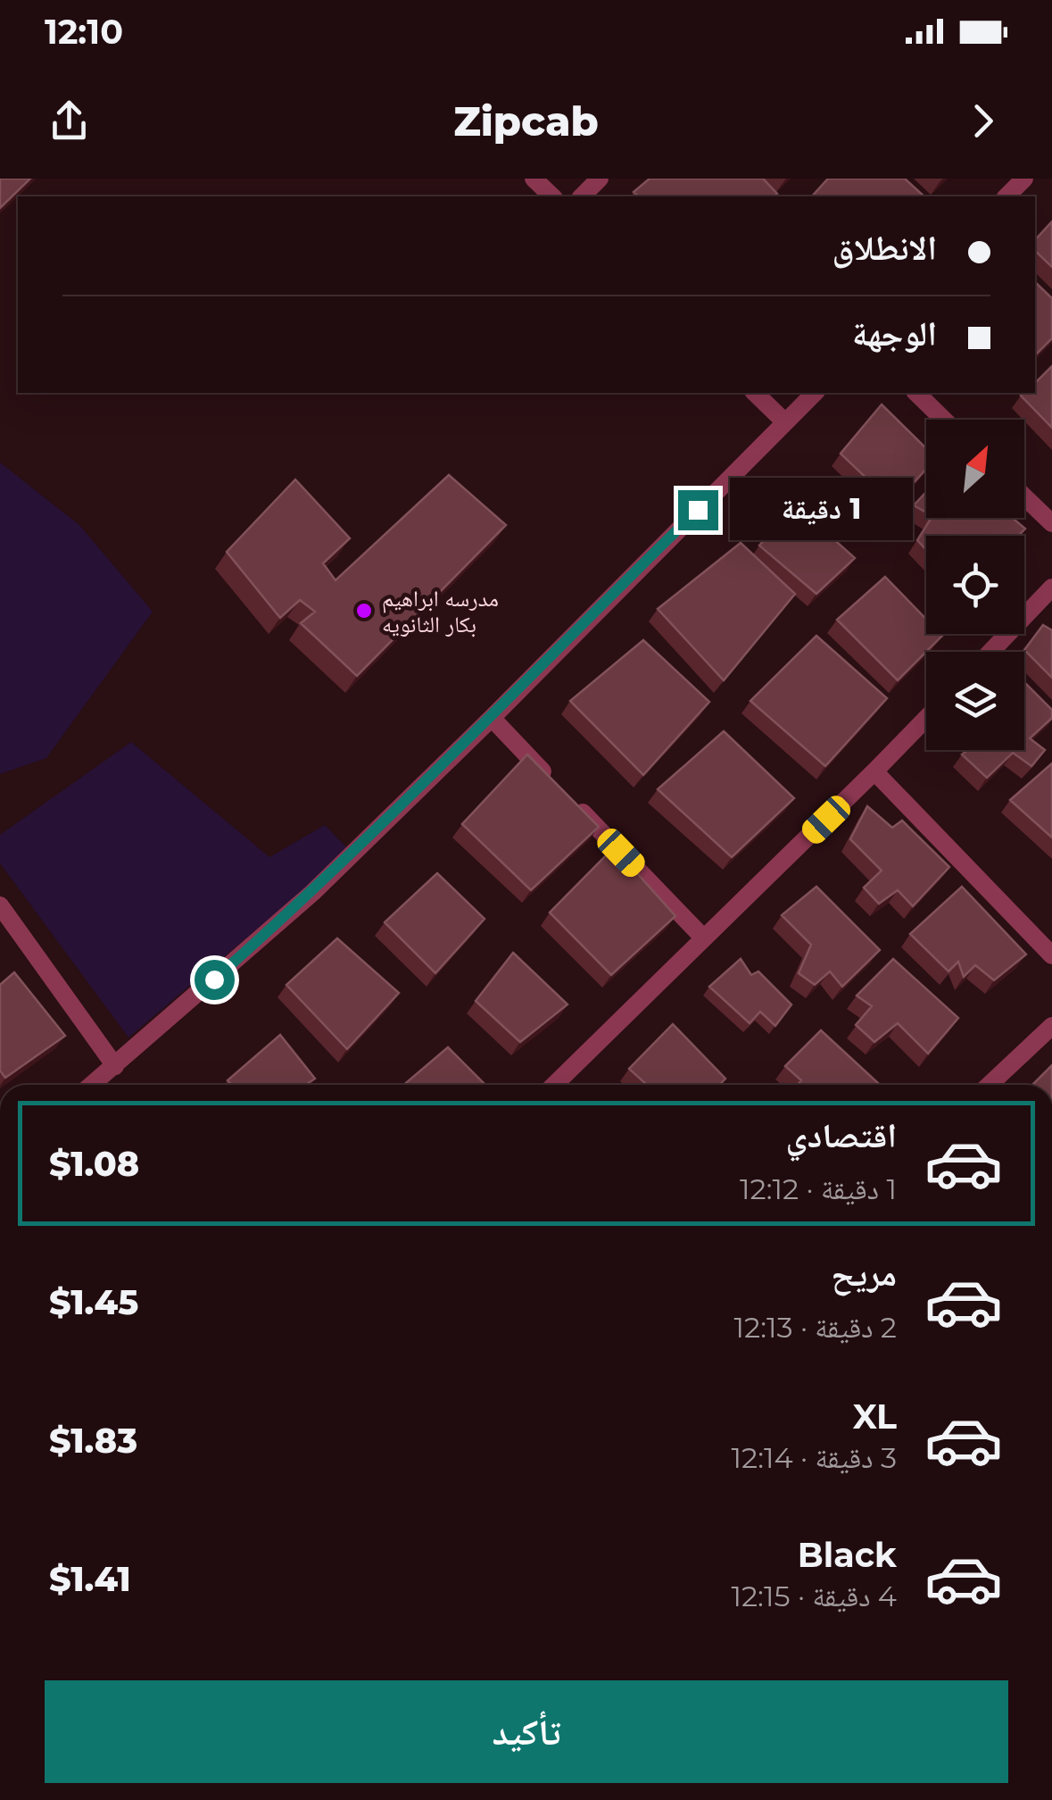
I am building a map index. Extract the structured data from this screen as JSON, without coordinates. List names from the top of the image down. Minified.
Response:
{"places":["مدرسه ابراهيم بكار الثانويه"],"north":"top right","page":{"status":"12:10","header":"Zipcab","banner":["الانطلاق","الوجهة"],"bubble":"1 دقيقة","list":[{"name":"اقتصادي","note":"1 دقيقة · 12:12","value":"$1.08"},{"name":"مريح","note":"2 دقيقة · 12:13","value":"$1.45"},{"name":"XL","note":"3 دقيقة · 12:14","value":"$1.83"},{"name":"Black","note":"4 دقيقة · 12:15","value":"$1.41"}],"buttons":"تأكيد"}}
